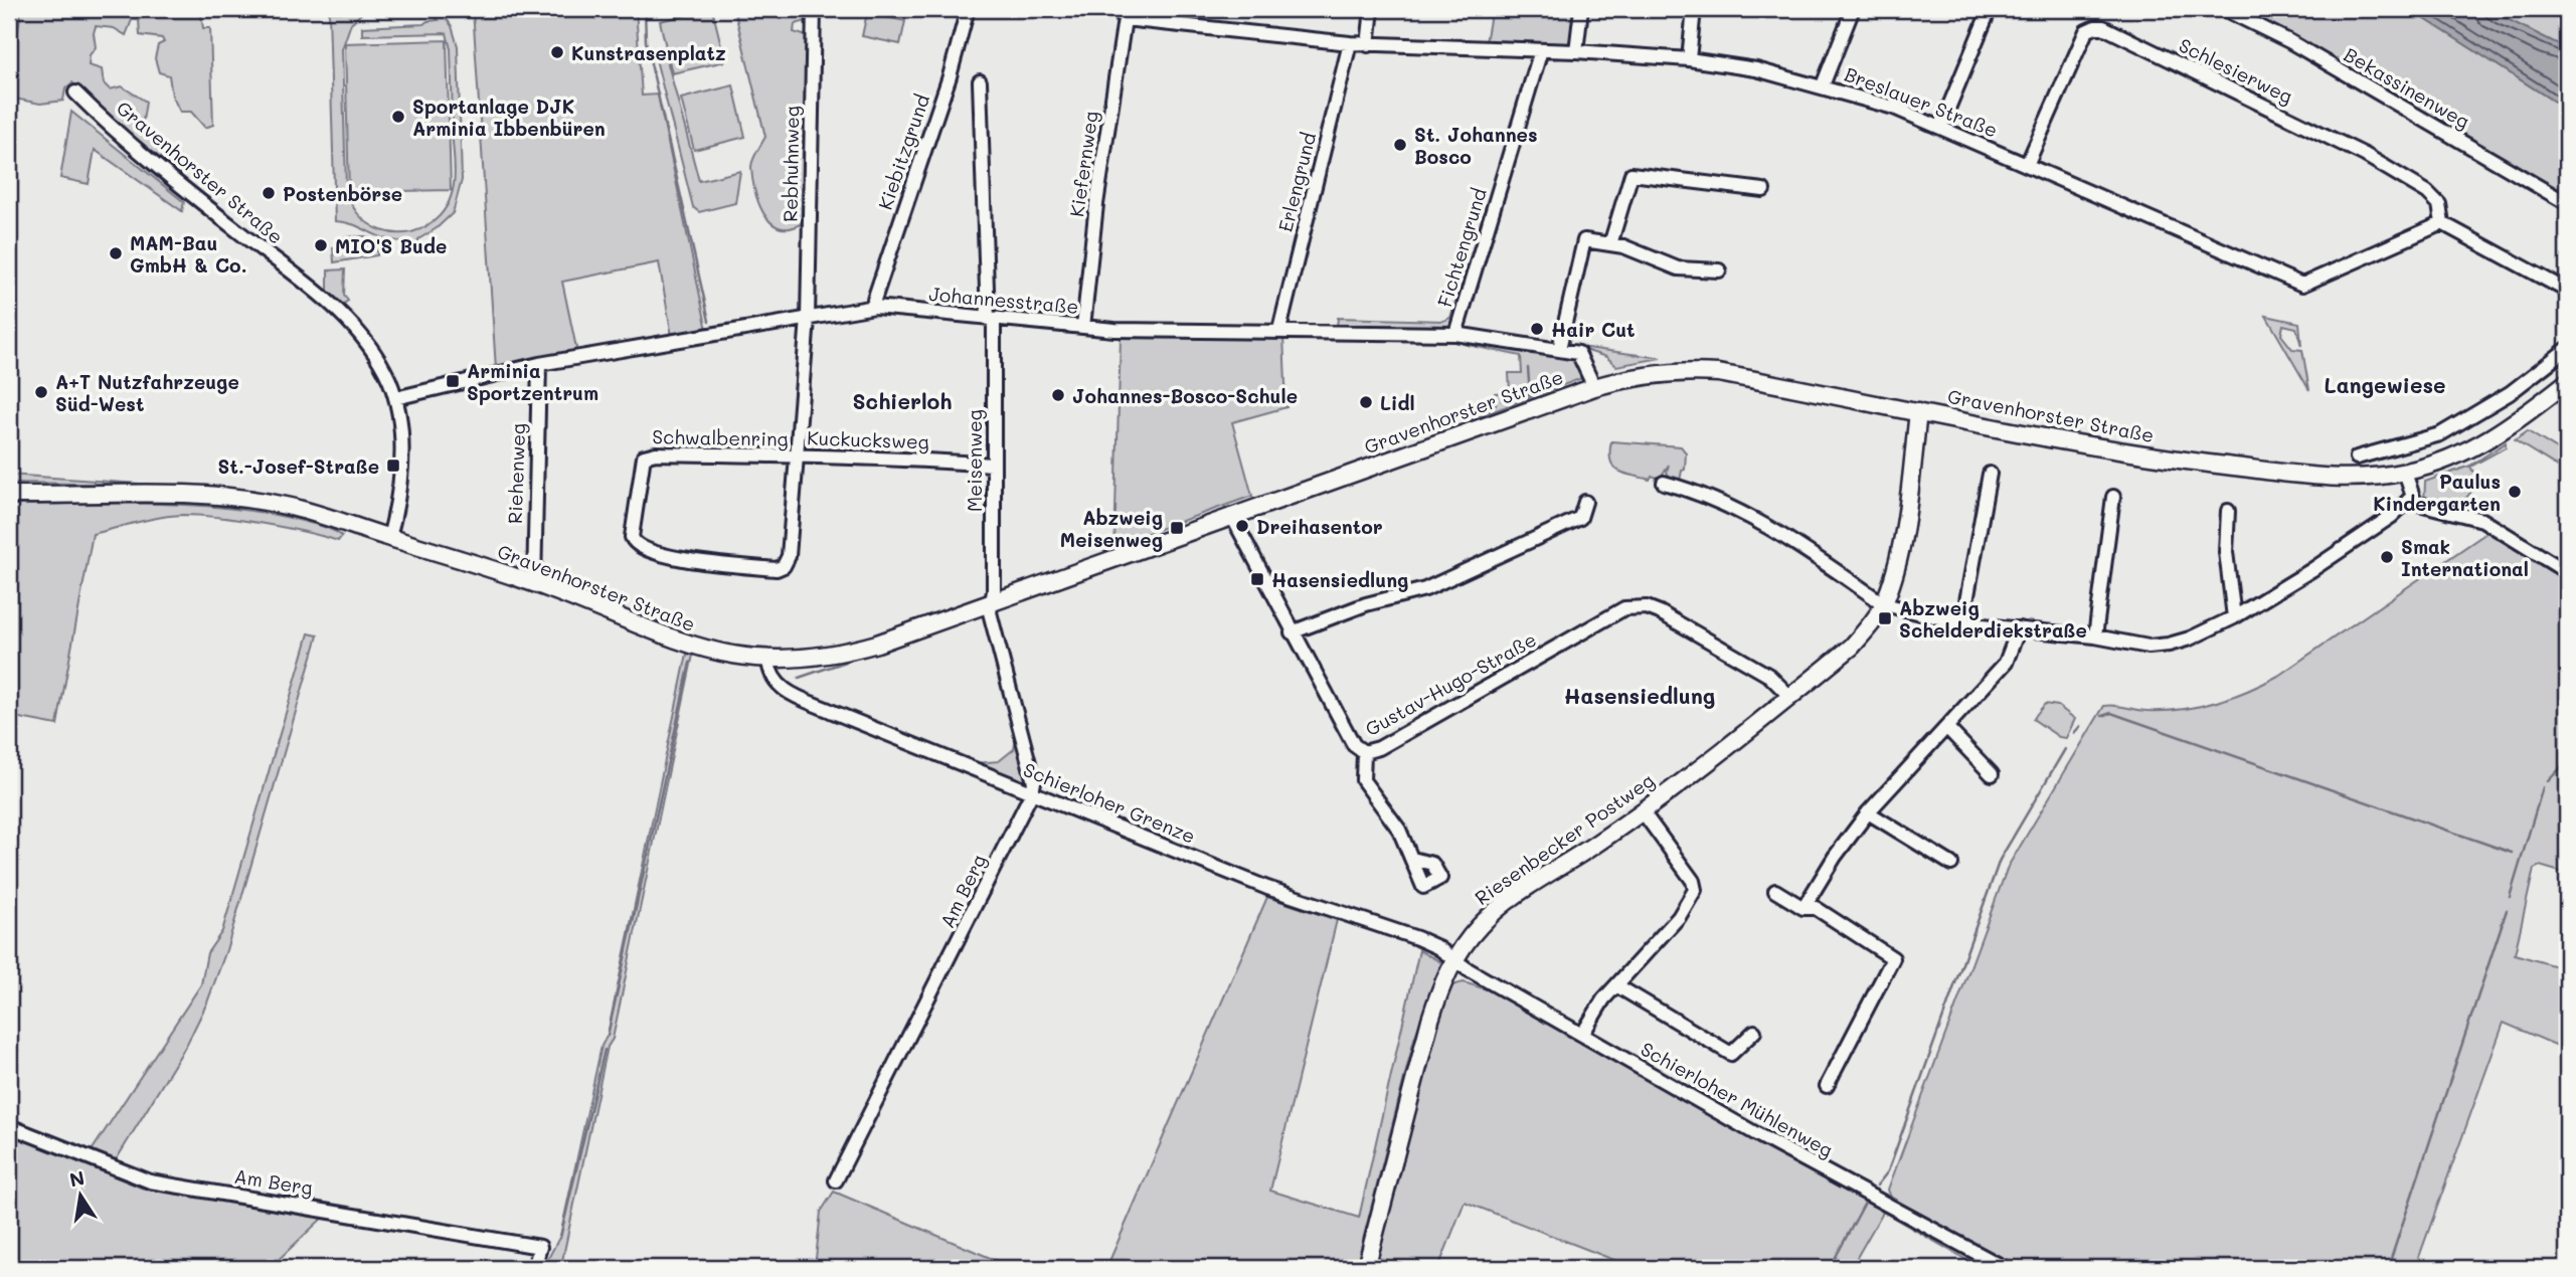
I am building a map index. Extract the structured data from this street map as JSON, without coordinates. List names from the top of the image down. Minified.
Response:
{"streets":{"main road":["Gravenhorster Straße","Riesenbecker Postweg"],"street":["Schlesierweg","Bekassinenweg","Breslauer Straße","Kiebitzgrund","Rebhuhnweg","Kiefernweg","Erlengrund","Fichtengrund","Johannesstraße","Schwalbenring","Kuckucksweg","Meisenweg","Riehenweg","Gustav-Hugo-Straße","Schierloher Grenze","Am Berg","Schierloher Mühlenweg"]},"crossings":[["Schlesierweg","Breslauer Straße"],["Breslauer Straße","Kiefernweg"],["Breslauer Straße","Erlengrund"],["Breslauer Straße","Fichtengrund"],["Kiebitzgrund","Johannesstraße"],["Rebhuhnweg","Johannesstraße"],["Rebhuhnweg","Kuckucksweg"],["Kiefernweg","Johannesstraße"],["Gravenhorster Straße","Johannesstraße"],["Gravenhorster Straße","Meisenweg"],["Gravenhorster Straße","Riehenweg"],["Gravenhorster Straße","Gustav-Hugo-Straße"],["Gravenhorster Straße","Schierloher Grenze"],["Gravenhorster Straße","Riesenbecker Postweg"],["Erlengrund","Johannesstraße"],["Fichtengrund","Johannesstraße"],["Johannesstraße","Kuckucksweg"],["Johannesstraße","Meisenweg"],["Johannesstraße","Riehenweg"],["Schwalbenring","Kuckucksweg"],["Kuckucksweg","Meisenweg"],["Gustav-Hugo-Straße","Riesenbecker Postweg"],["Schierloher Grenze","Riesenbecker Postweg"],["Schierloher Grenze","Am Berg"],["Schierloher Grenze","Schierloher Mühlenweg"],["Riesenbecker Postweg","Schierloher Mühlenweg"]],"districts":["Langewiese","Schierloh","Hasensiedlung"],"places":{"other":["Kunstrasenplatz","Sportanlage DJK Arminia Ibbenbüren","St. Johannes Bosco","Postenbörse","MIO'S Bude","MAM-Bau GmbH & Co.","Hair Cut","A+T Nutzfahrzeuge Süd-West","Johannes-Bosco-Schule","Lidl","Paulus Kindergarten","Dreihasentor","Smak International"],"transit":["Arminia Sportzentrum","St.-Josef-Straße","Abzweig Meisenweg","Hasensiedlung","Abzweig Schelderdiekstraße"]},"north":"top"}
